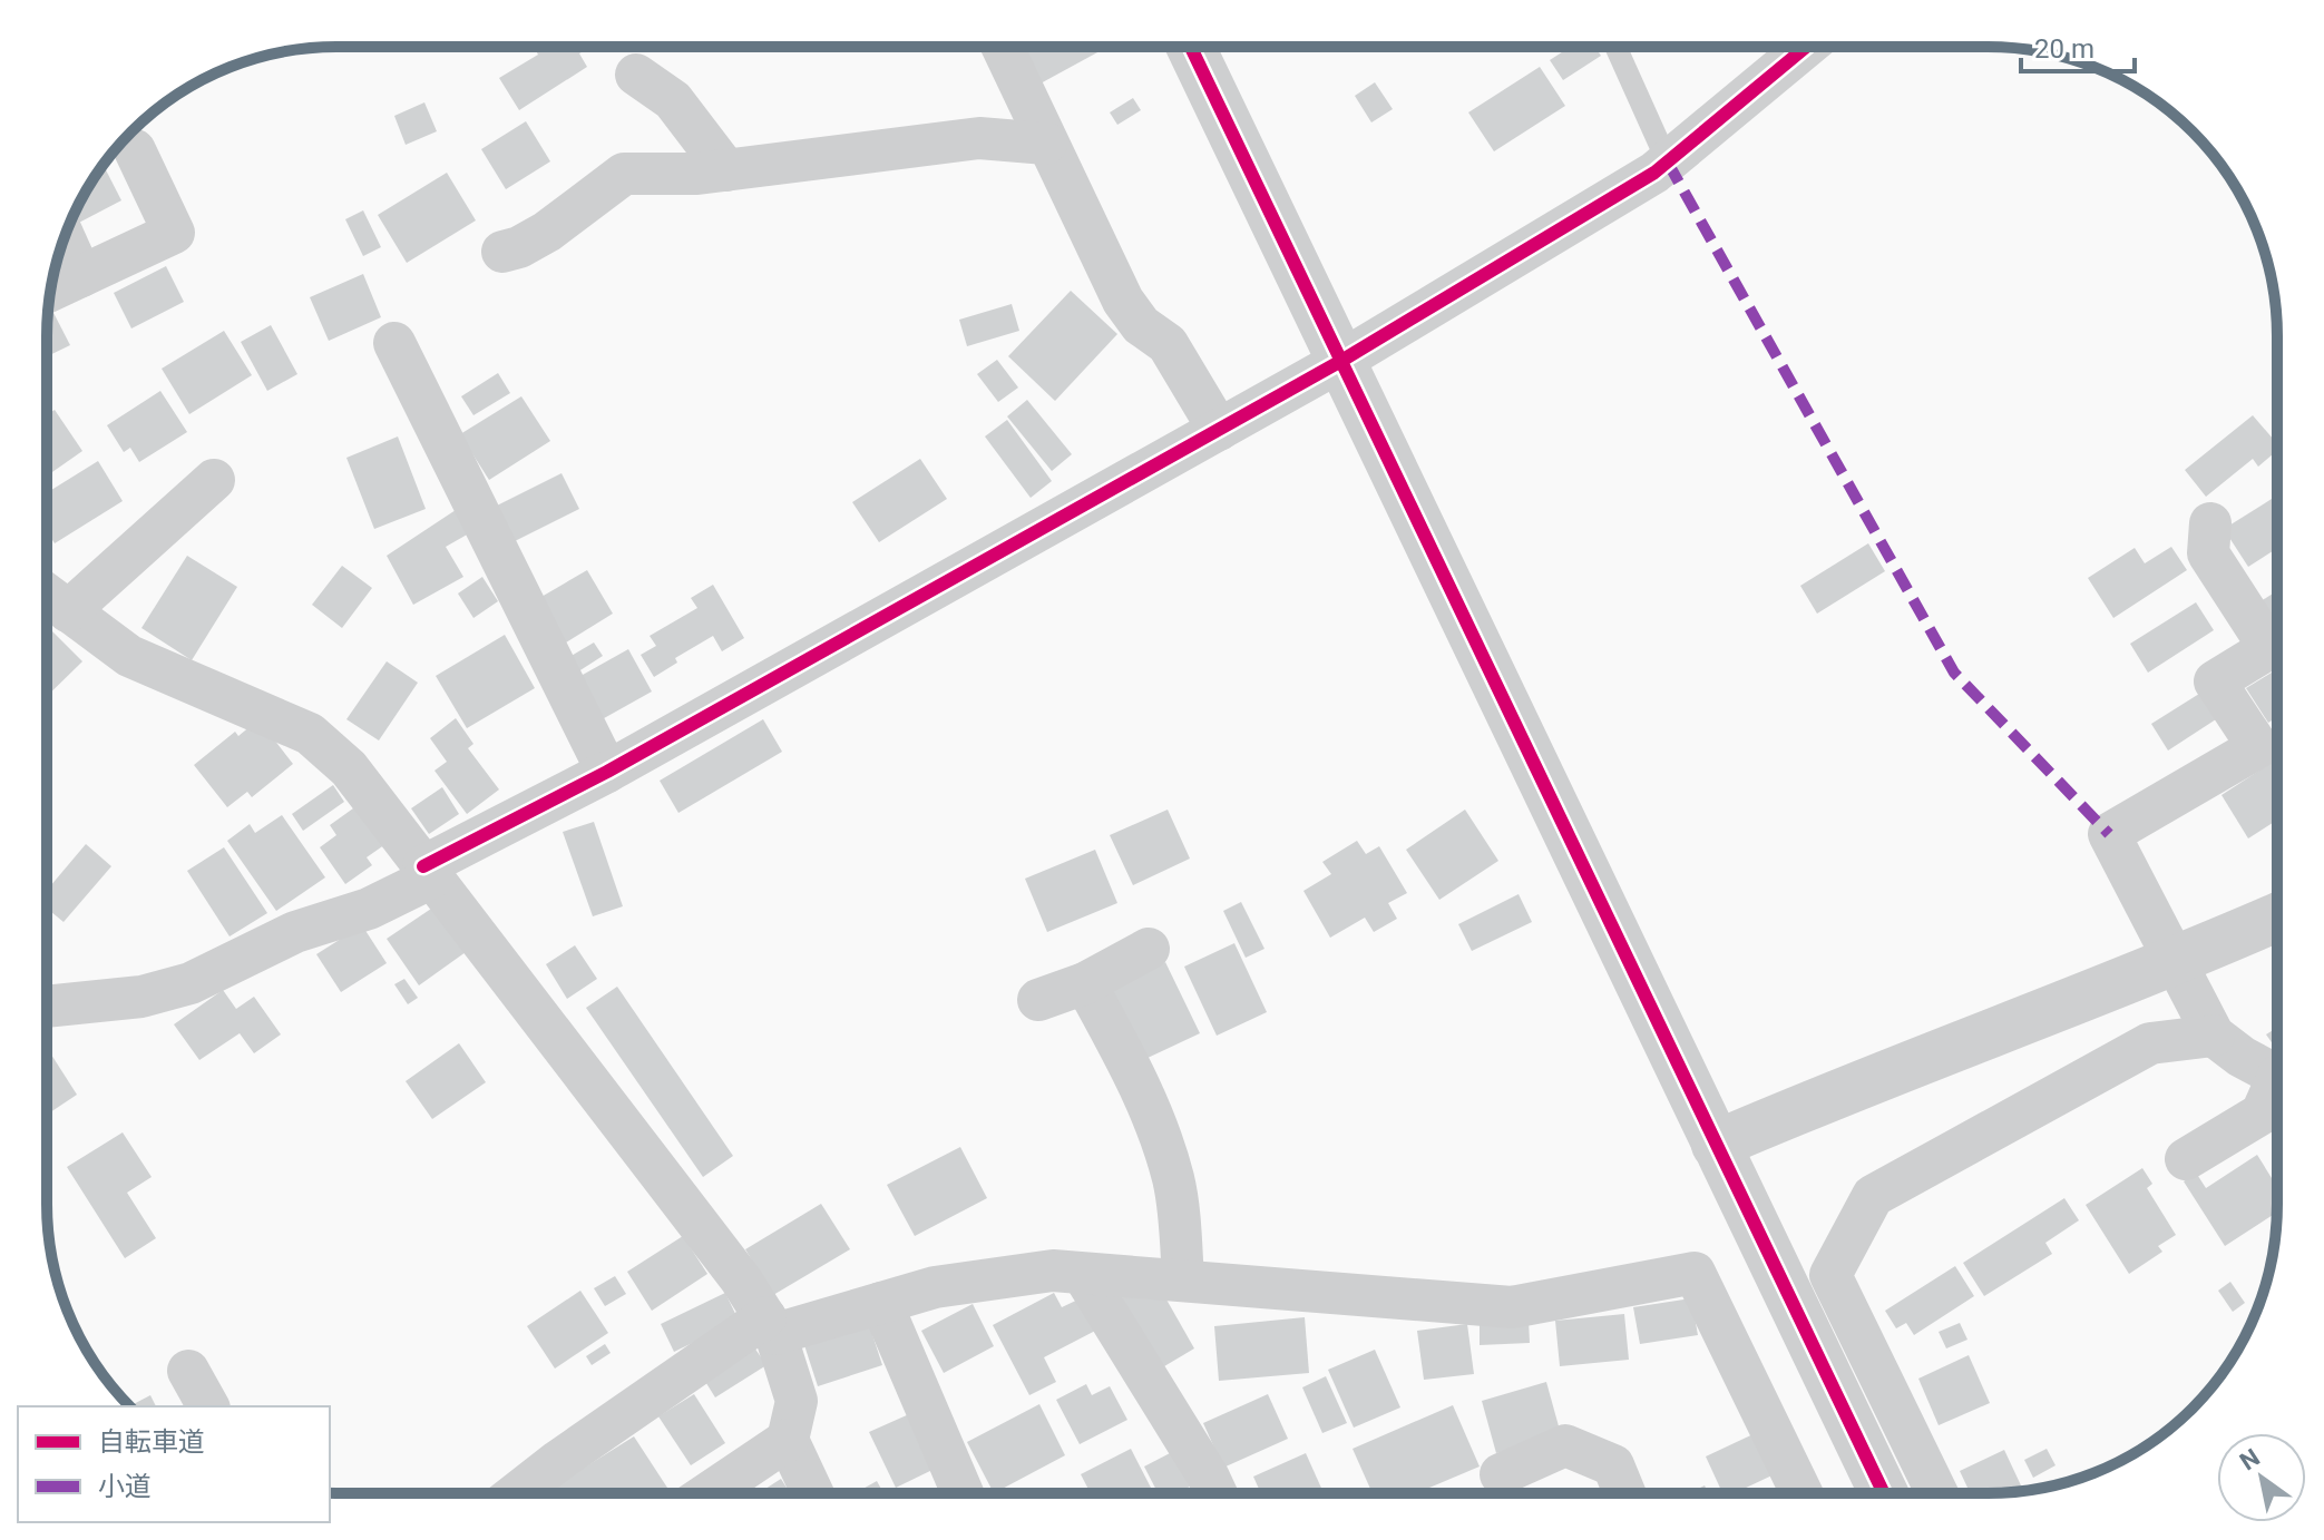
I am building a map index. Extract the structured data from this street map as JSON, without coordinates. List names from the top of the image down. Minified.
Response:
{"legend":["自転車道","小道"],"scale_bar":"20 m","north":"top left"}
